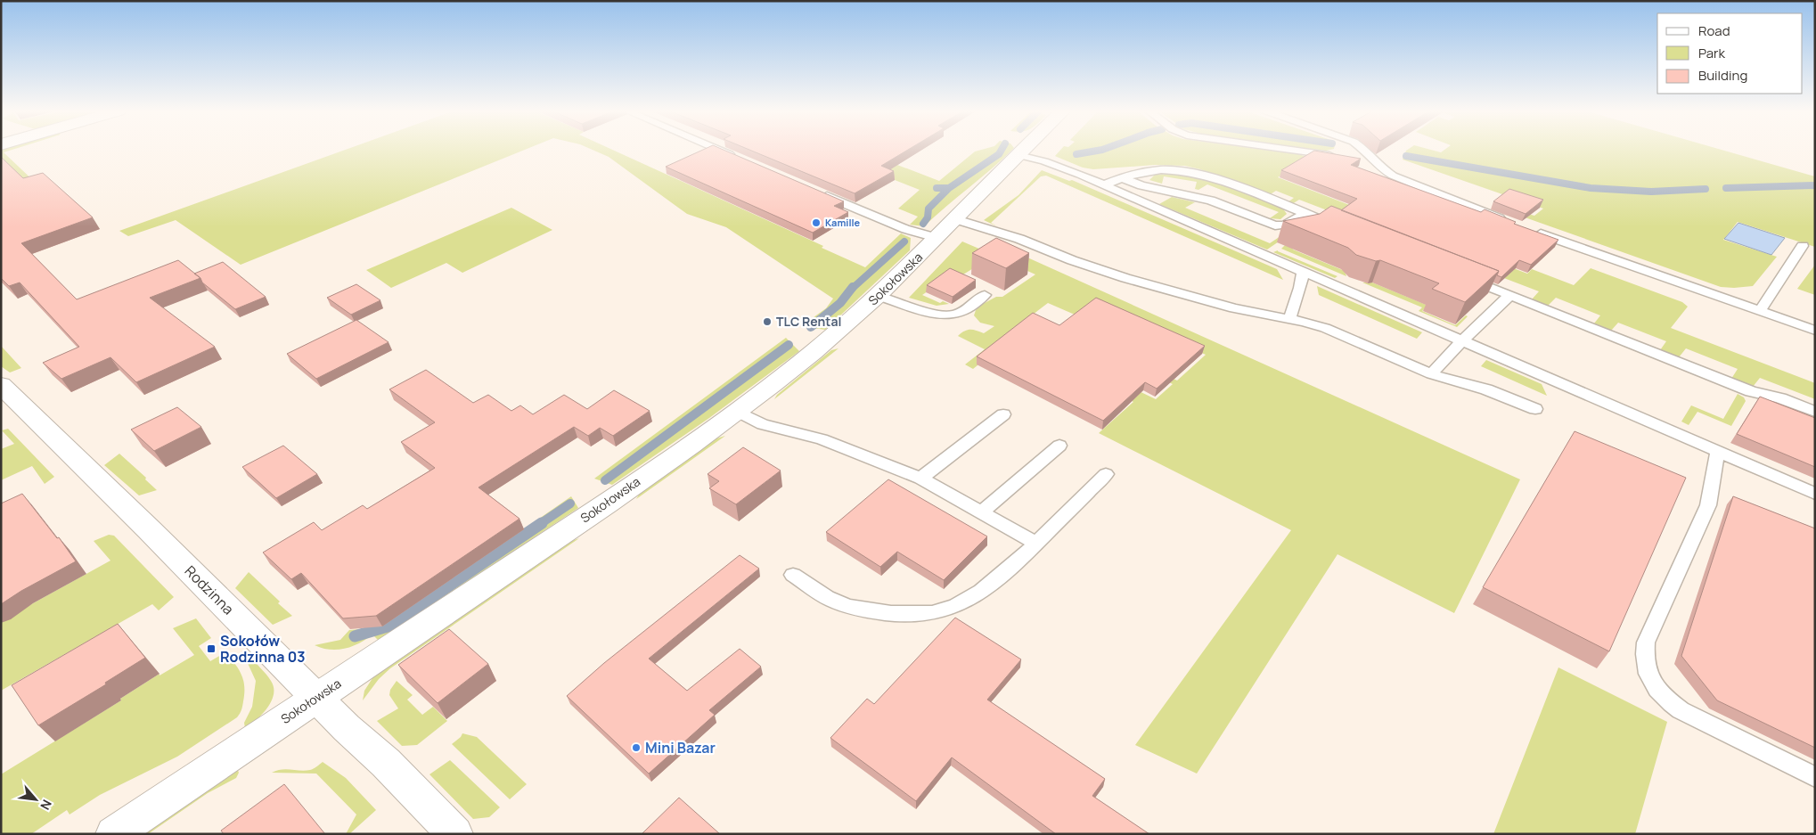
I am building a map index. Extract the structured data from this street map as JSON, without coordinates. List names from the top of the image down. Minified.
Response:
{"streets":{"street":["Sokołowska","Rodzinna"]},"crossings":[["Sokołowska","Rodzinna"]],"places":{"other":["Kamille","TLC Rental","Mini Bazar"],"transit":["Sokołów Rodzinna 03"]},"legend":["Road","Park","Building"],"north":"bottom right"}
